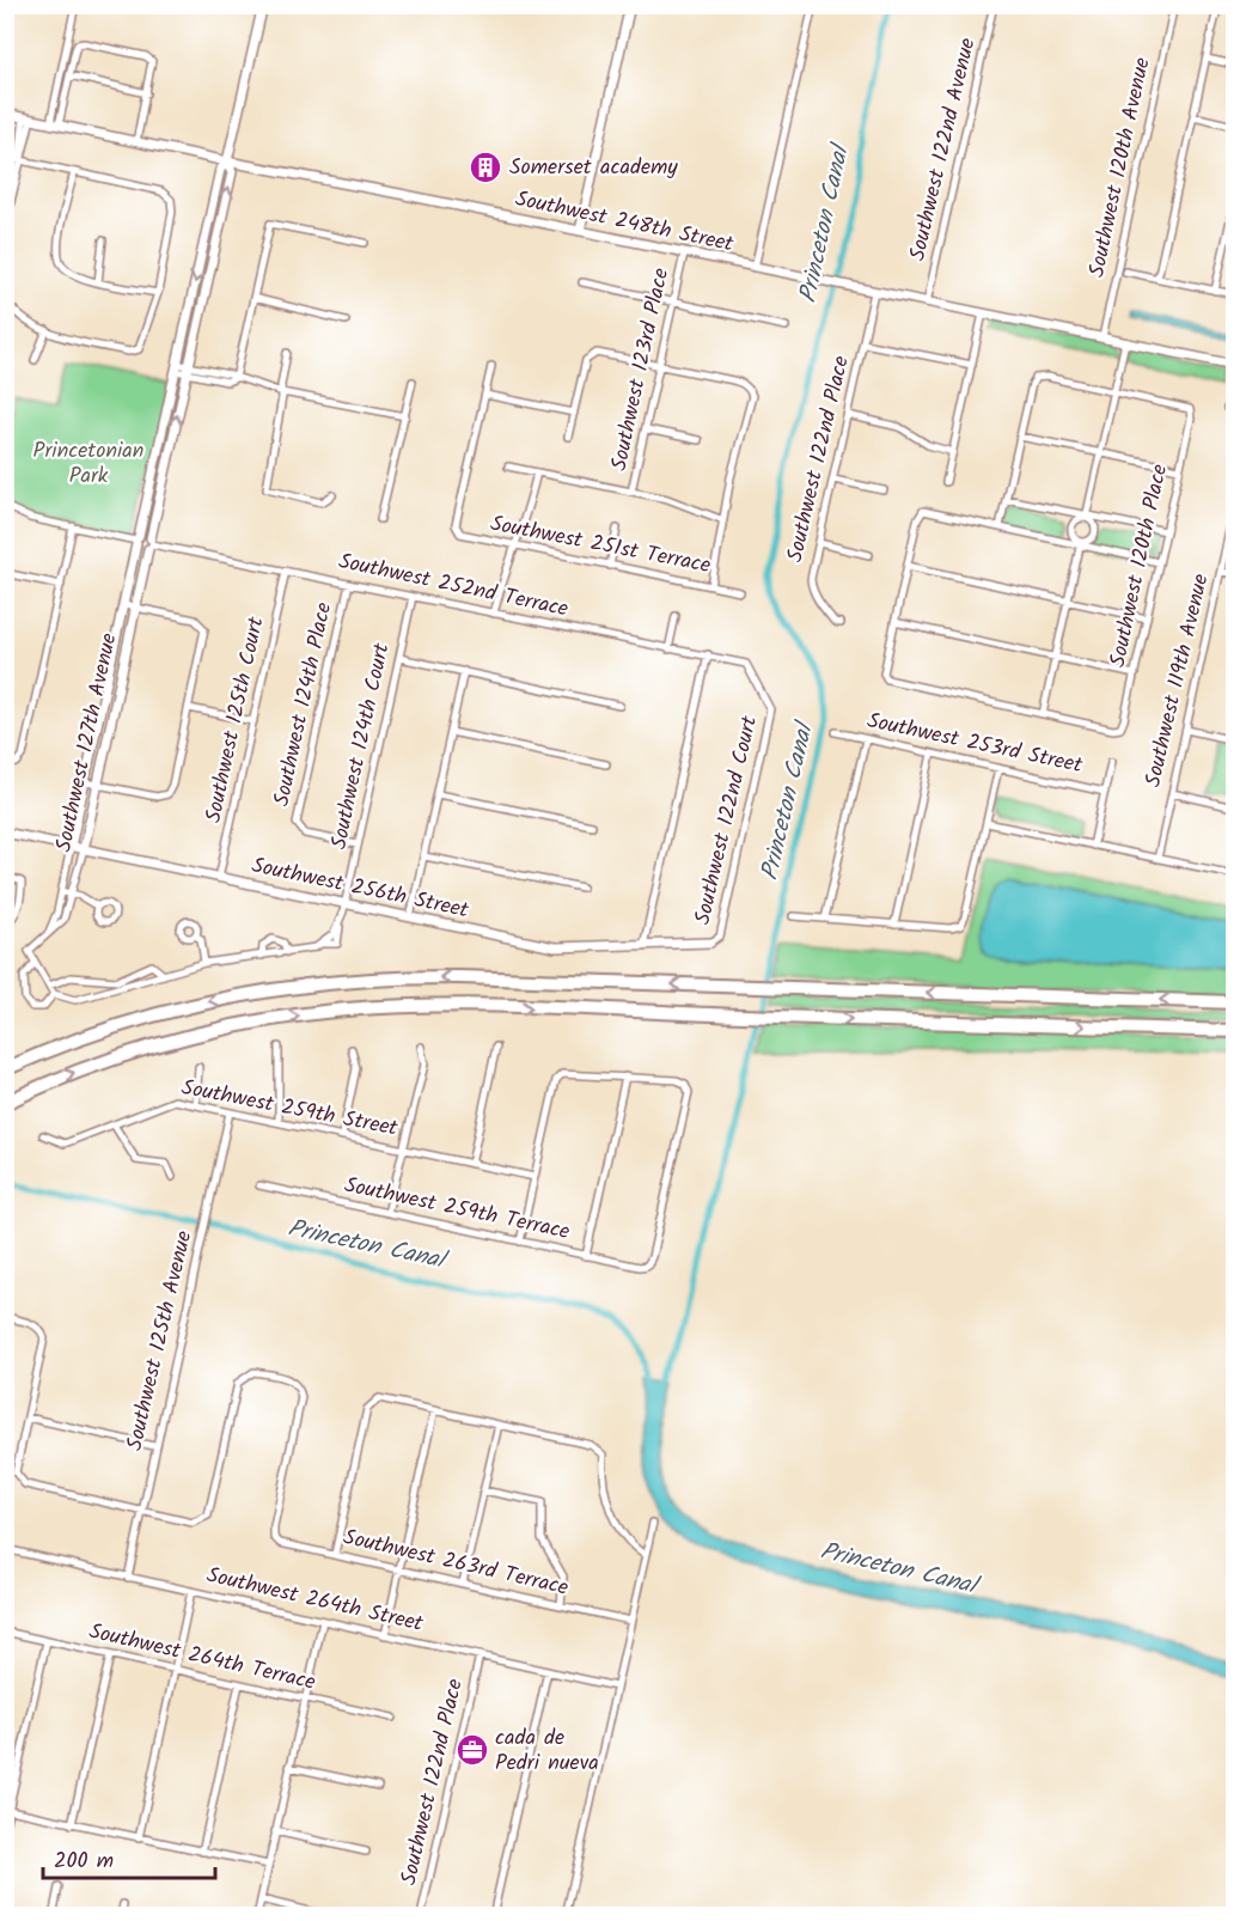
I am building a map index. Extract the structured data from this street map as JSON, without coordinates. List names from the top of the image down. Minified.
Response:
{"streets":{"street":["Southwest 122nd Avenue","Southwest 120th Avenue","Southwest 248th Street","Southwest 123rd Place","Southwest 122nd Place","Southwest 251st Terrace","Southwest 120th Place","Southwest 252nd Terrace","Southwest 119th Avenue","Southwest 124th Place","Southwest 125th Court","Southwest 127th Avenue","Southwest 253rd Street","Southwest 124th Court","Southwest 122nd Court","Southwest 256th Street","Southwest 259th Street","Southwest 259th Terrace","Southwest 125th Avenue","Southwest 263rd Terrace","Southwest 264th Street","Southwest 264th Terrace"]},"crossings":[["Southwest 122nd Avenue","Southwest 248th Street"],["Southwest 120th Avenue","Southwest 248th Street"],["Southwest 248th Street","Southwest 123rd Place"],["Southwest 248th Street","Southwest 122nd Place"],["Southwest 248th Street","Southwest 127th Avenue"],["Southwest 122nd Place","Southwest 264th Street"],["Southwest 252nd Terrace","Southwest 124th Place"],["Southwest 252nd Terrace","Southwest 125th Court"],["Southwest 252nd Terrace","Southwest 127th Avenue"],["Southwest 252nd Terrace","Southwest 124th Court"],["Southwest 252nd Terrace","Southwest 122nd Court"],["Southwest 124th Place","Southwest 124th Court"],["Southwest 125th Court","Southwest 256th Street"],["Southwest 127th Avenue","Southwest 256th Street"],["Southwest 124th Court","Southwest 256th Street"],["Southwest 122nd Court","Southwest 256th Street"],["Southwest 259th Street","Southwest 125th Avenue"],["Southwest 125th Avenue","Southwest 263rd Terrace"],["Southwest 125th Avenue","Southwest 264th Street"]],"water":["Princeton Canal"],"parks":["Princetonian Park"],"places":{"building":["Somerset academy"],"office":["cada de Pedri nueva"]},"scale_bar":"200 m"}
